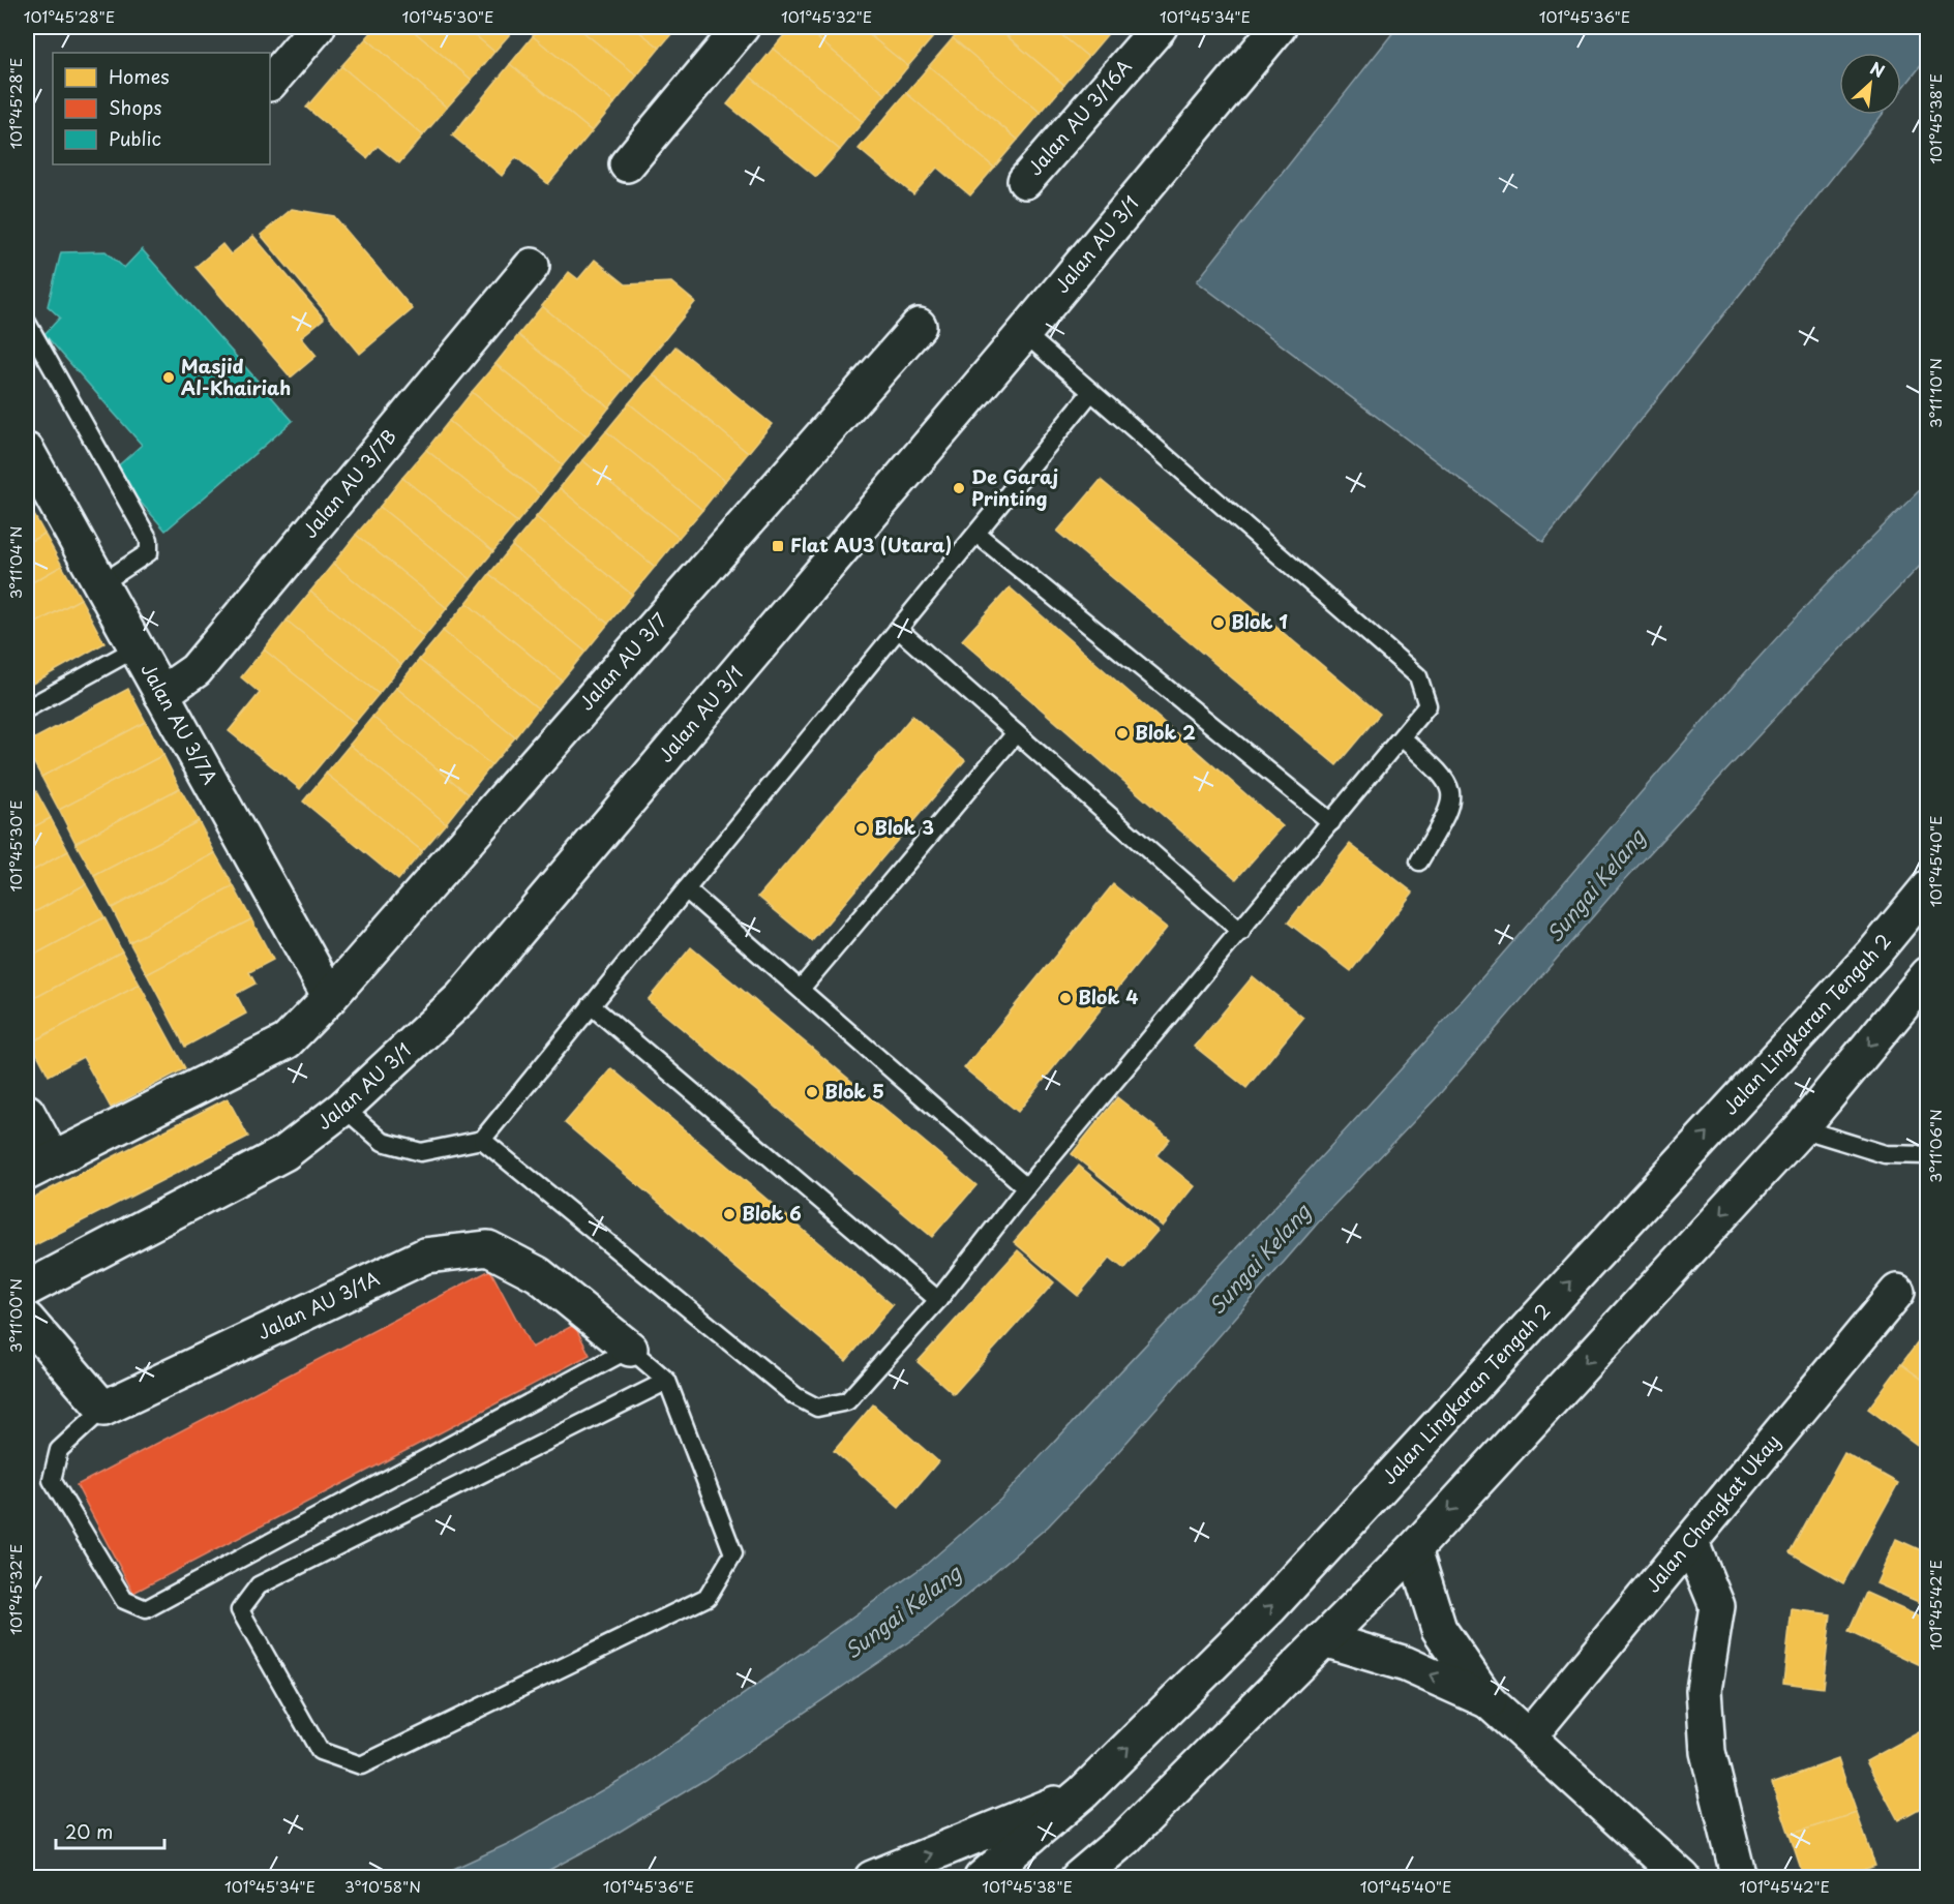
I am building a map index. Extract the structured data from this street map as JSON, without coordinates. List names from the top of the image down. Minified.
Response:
{"streets":{"main road":["Jalan AU 3/16A","Jalan AU 3/1","Jalan AU 3/7B","Jalan AU 3/7","Jalan AU 3/7A","Jalan Lingkaran Tengah 2","Jalan AU 3/1A","Jalan Changkat Ukay"]},"crossings":[["Jalan AU 3/7B","Jalan AU 3/7A"],["Jalan AU 3/7","Jalan AU 3/7A"]],"water":["Sungai Kelang"],"places":{"other":["Masjid Al-Khairiah","De Garaj Printing","Blok 1","Blok 2","Blok 3","Blok 4","Blok 5","Blok 6"],"transit":["Flat AU3 (Utara)"]},"legend":["Homes","Shops","Public"],"scale_bar":"20 m","north":"top right","coordinates":["101°45'28\"E","101°45'30\"E","101°45'32\"E","101°45'34\"E","101°45'36\"E","101°45'38\"E","3°11'10\"N","3°11'04\"N","101°45'40\"E","3°11'06\"N","3°11'00\"N","101°45'42\"E","3°10'58\"N"]}
